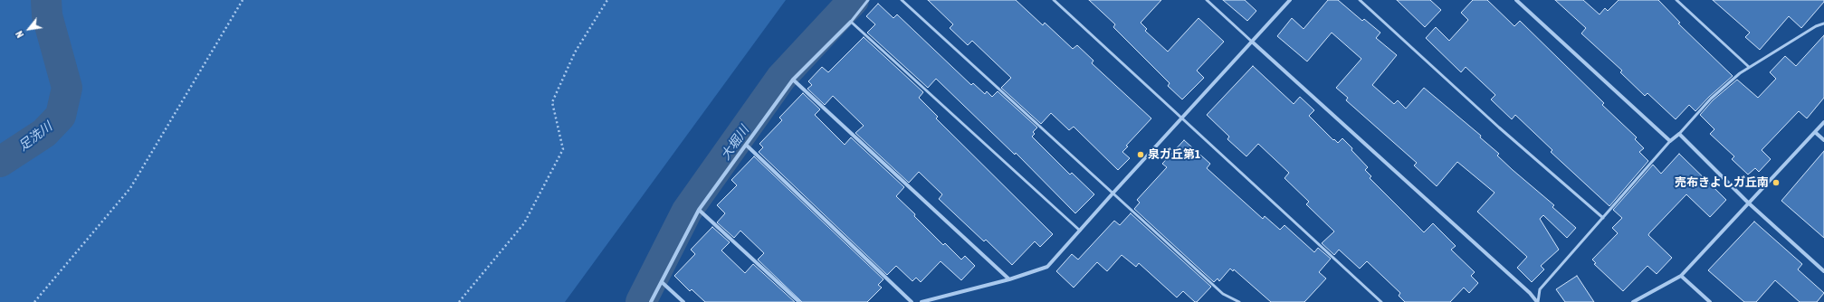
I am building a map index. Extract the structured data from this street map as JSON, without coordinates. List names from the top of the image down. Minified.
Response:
{"water":["足洗川","大堀川"],"places":["泉ガ丘第1","売布きよしガ丘南"],"north":"bottom left"}
